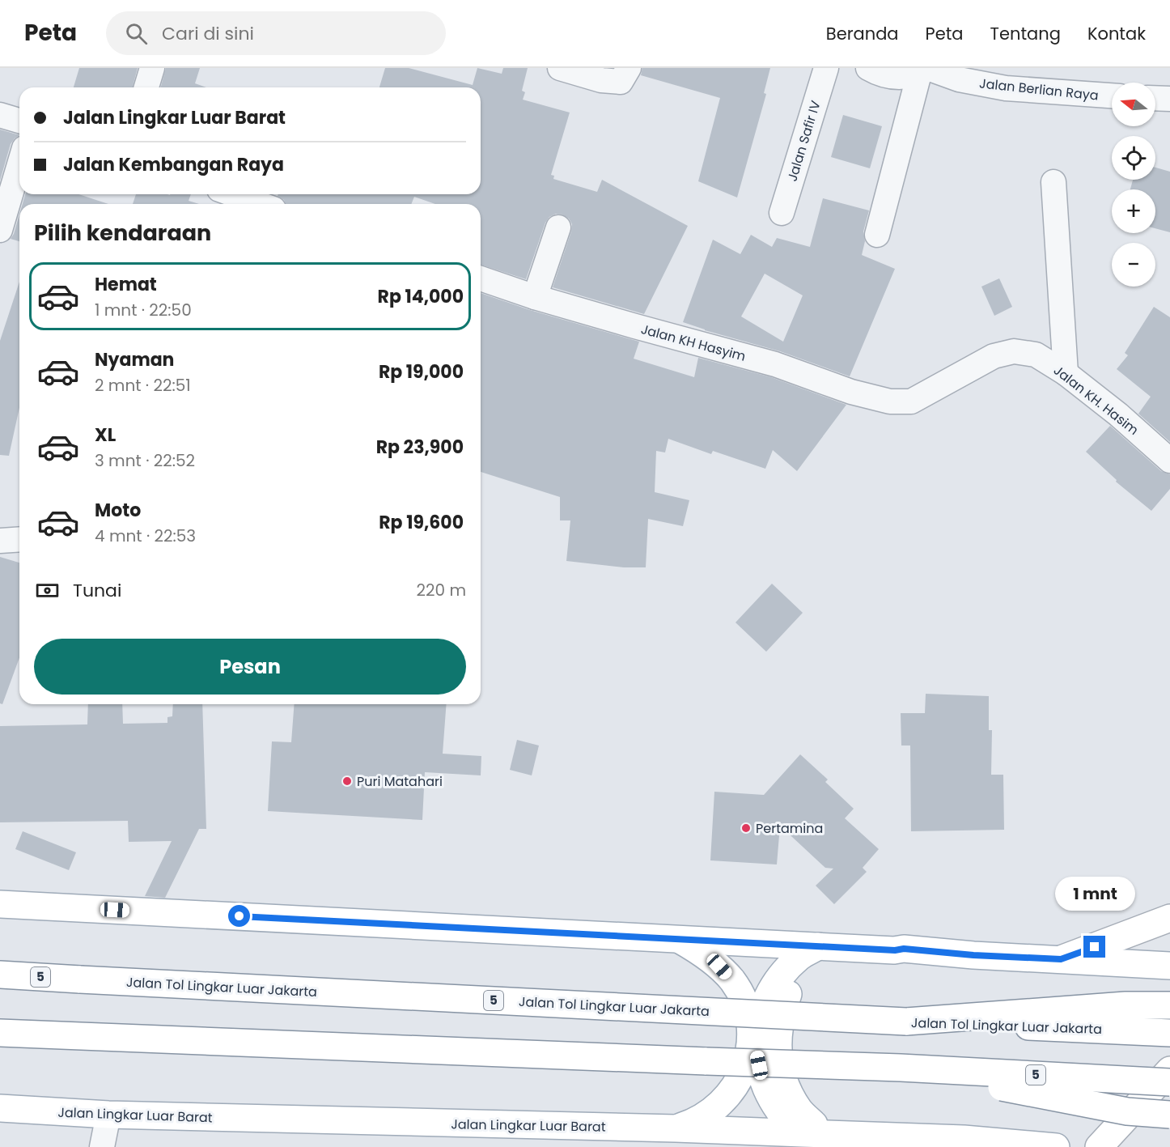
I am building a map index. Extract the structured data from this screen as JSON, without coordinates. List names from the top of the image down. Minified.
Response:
{"streets":{"main road":["5","Jalan Tol Lingkar Luar Jakarta","Jalan Lingkar Luar Barat"],"street":["Jalan Berlian Raya","Jalan Safir IV","Jalan KH Hasyim","Jalan KH. Hasim"]},"crossings":[["Jalan KH Hasyim","Jalan KH. Hasim"]],"places":["Puri Matahari","Pertamina"],"north":"left","page":{"header":"Peta","search":"Cari di sini","nav":["Beranda","Peta","Tentang","Kontak"],"map_buttons":["+","−"],"banner":["Jalan Lingkar Luar Barat","Jalan Kembangan Raya"],"heading":"Pilih kendaraan","list":[{"name":"Hemat","note":"1 mnt · 22:50","value":"Rp 14,000"},{"name":"Nyaman","note":"2 mnt · 22:51","value":"Rp 19,000"},{"name":"XL","note":"3 mnt · 22:52","value":"Rp 23,900"},{"name":"Moto","note":"4 mnt · 22:53","value":"Rp 19,600"}],"pay":["Tunai","220 m"],"buttons":"Pesan","bubble":"1 mnt"}}
